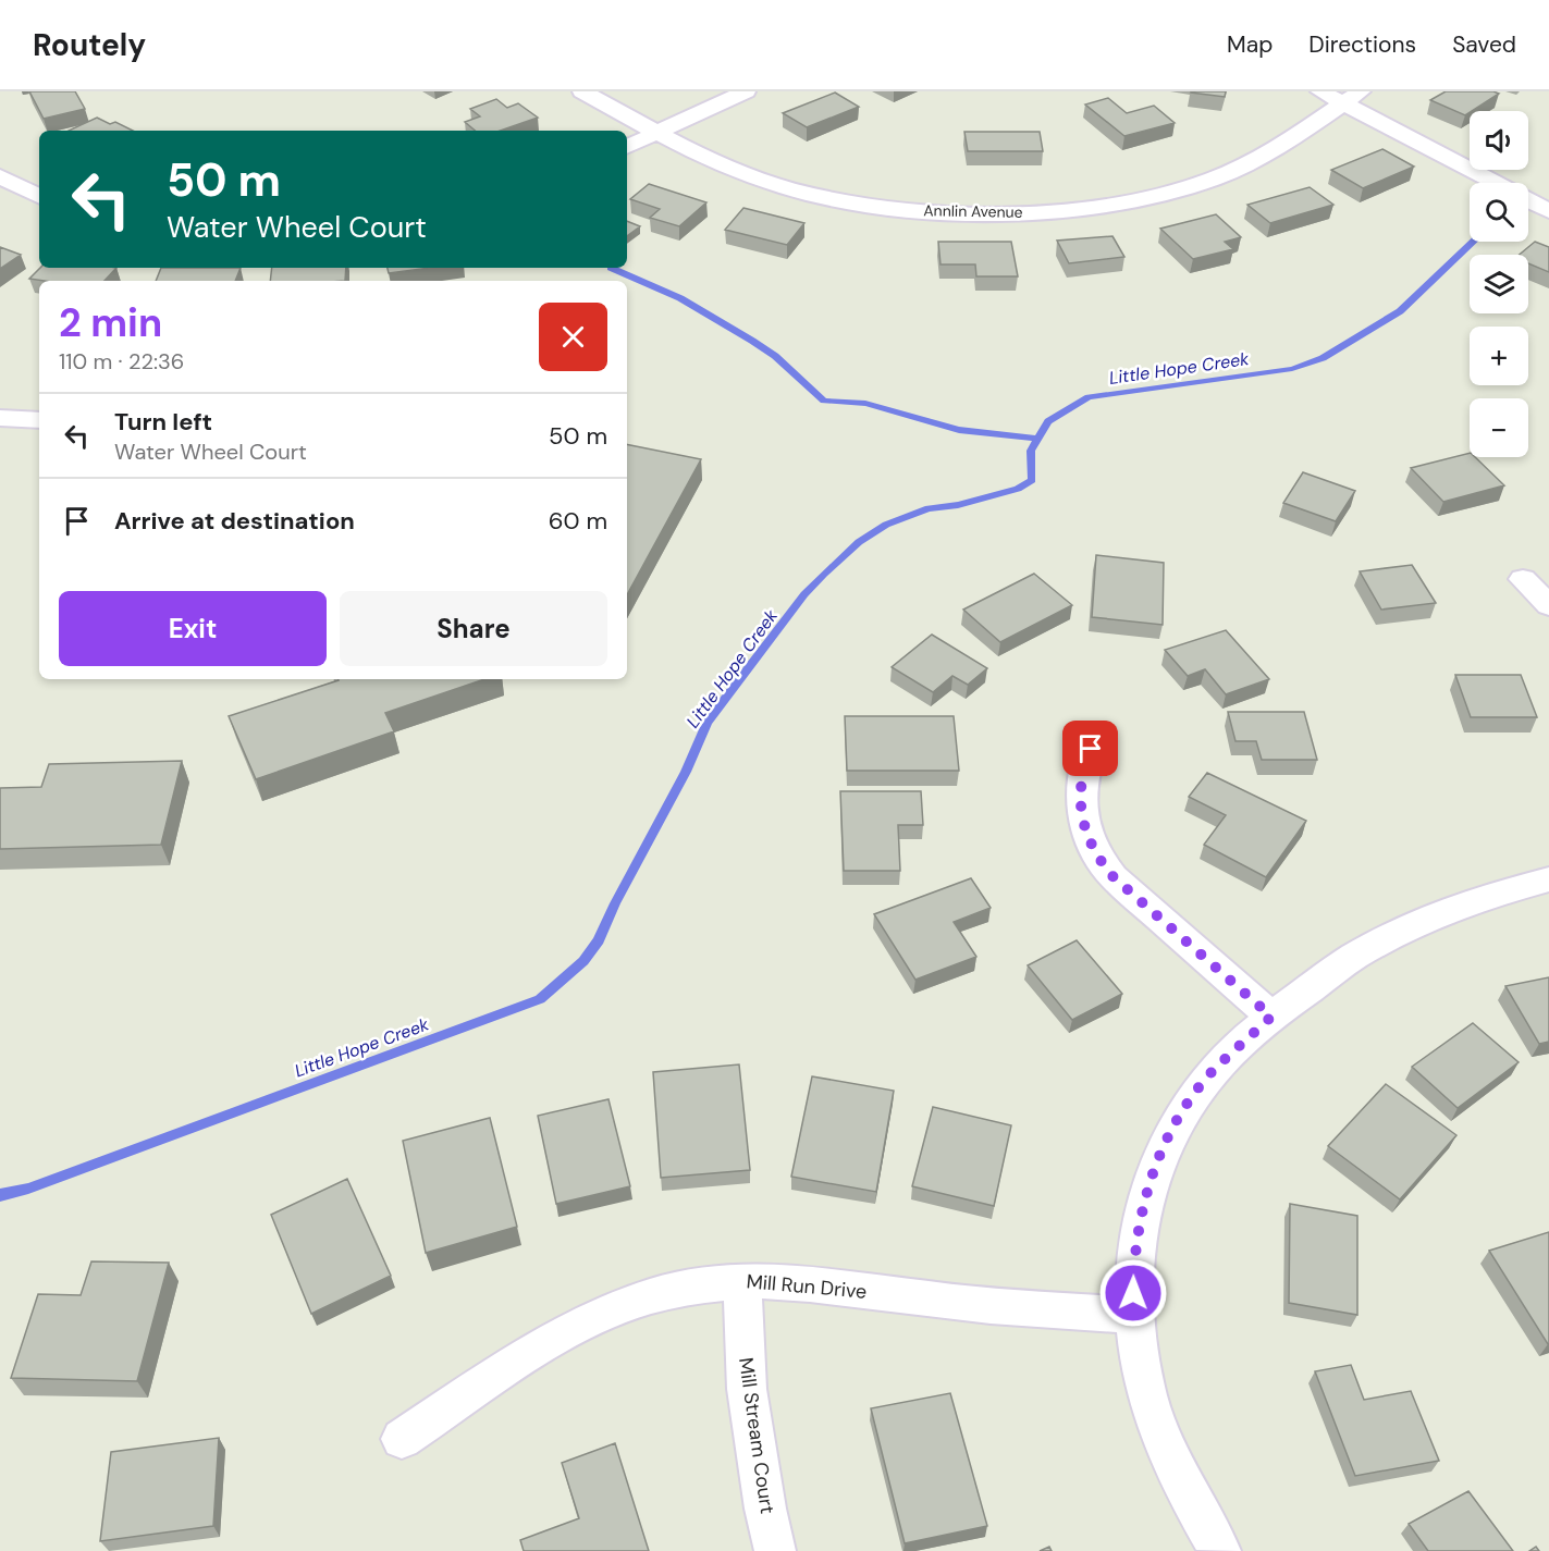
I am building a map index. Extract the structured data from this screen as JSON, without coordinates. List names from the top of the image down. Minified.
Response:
{"streets":{"street":["Annlin Avenue","Mill Run Drive","Mill Stream Court"]},"crossings":[["Mill Run Drive","Mill Stream Court"]],"water":["Little Hope Creek"],"page":{"header":"Routely","nav":["Map","Directions","Saved"],"map_buttons":["+","−"],"turn":["50 m","Water Wheel Court"],"heading":["2 min","110 m · 22:36"],"list":[{"name":"Turn left","note":"Water Wheel Court","value":"50 m"},{"name":"Arrive at destination","value":"60 m"}],"buttons":["Exit","Share"]}}
